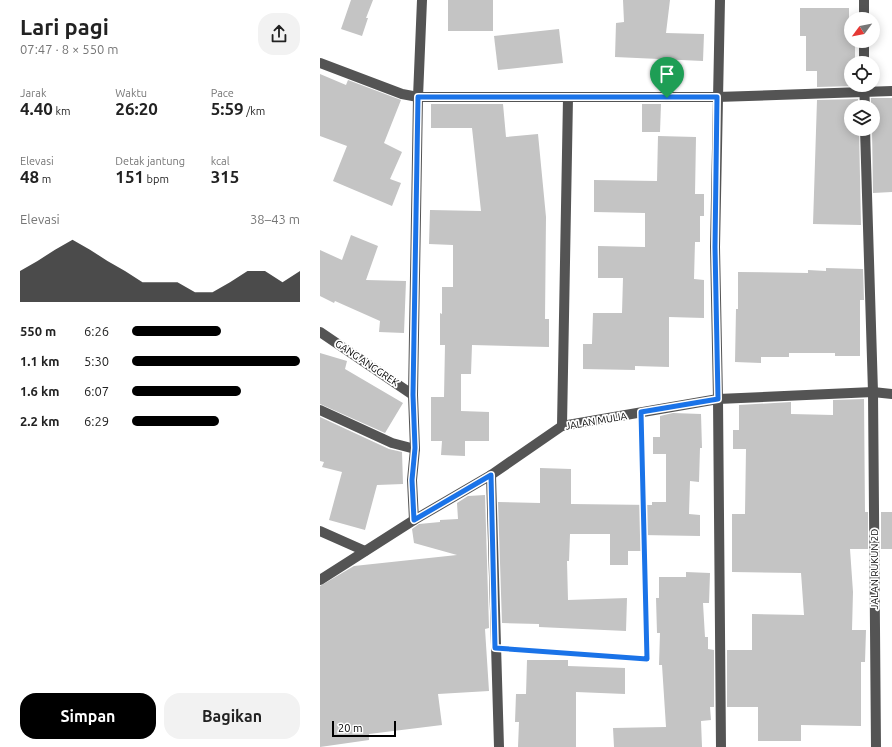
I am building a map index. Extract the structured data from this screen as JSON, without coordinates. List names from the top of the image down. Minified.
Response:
{"streets":{"street":["GANG ANGGREK","JALAN MULIA","JALAN RUKUN 2D"]},"crossings":[["JALAN MULIA","JALAN RUKUN 2D"]],"scale_bar":"20 m","north":"bottom left","page":{"heading":["Lari pagi","07:47 · 8 × 550 m"],"stats":[["Jarak","4.40 km"],["Waktu","26:20"],["Pace","5:59 /km"],["Elevasi","48 m"],["Detak jantung","151 bpm"],["kcal","315"]],"chart":["Elevasi","38–43 m"],"list":[{"name":"550 m","note":"6:26"},{"name":"1.1 km","note":"5:30"},{"name":"1.6 km","note":"6:07"},{"name":"2.2 km","note":"6:29"}],"buttons":["Simpan","Bagikan"],"scale":"20 m"}}
